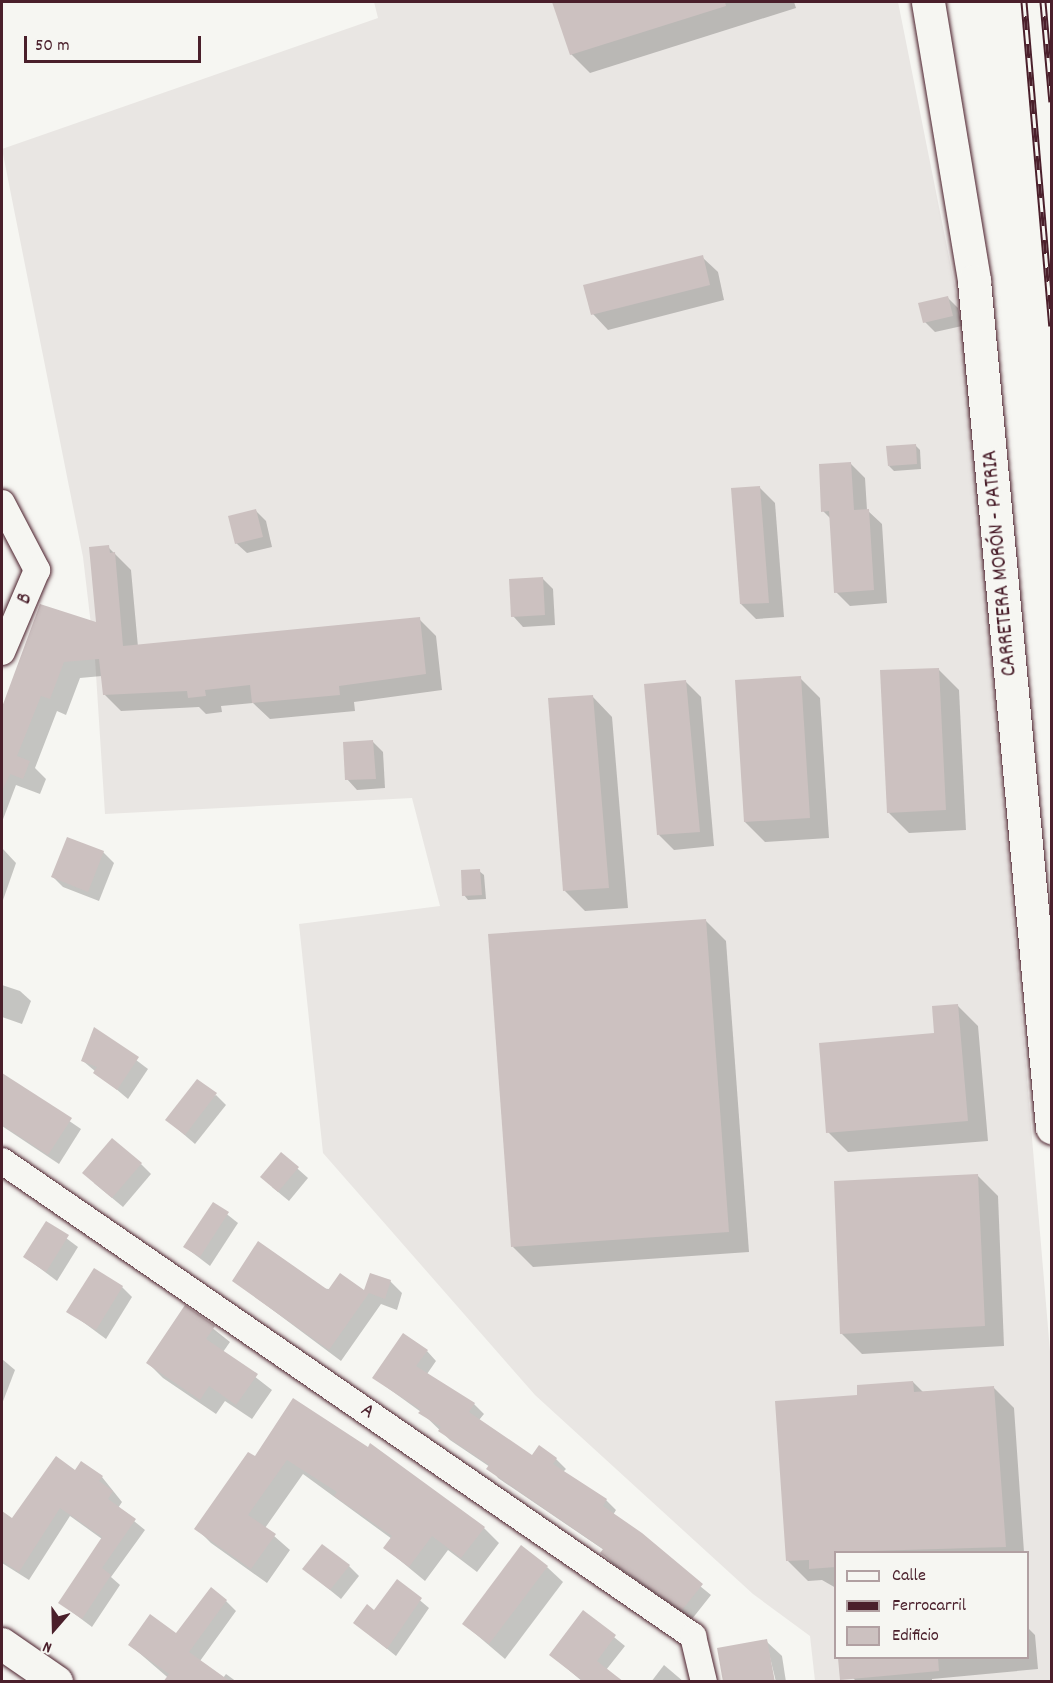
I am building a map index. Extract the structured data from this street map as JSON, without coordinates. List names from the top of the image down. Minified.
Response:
{"streets":{"main road":["CARRETERA MORÓN - PATRIA"],"street":["B","A"]},"legend":["Calle","Ferrocarril","Edificio"],"scale_bar":"50 m","north":"bottom"}
